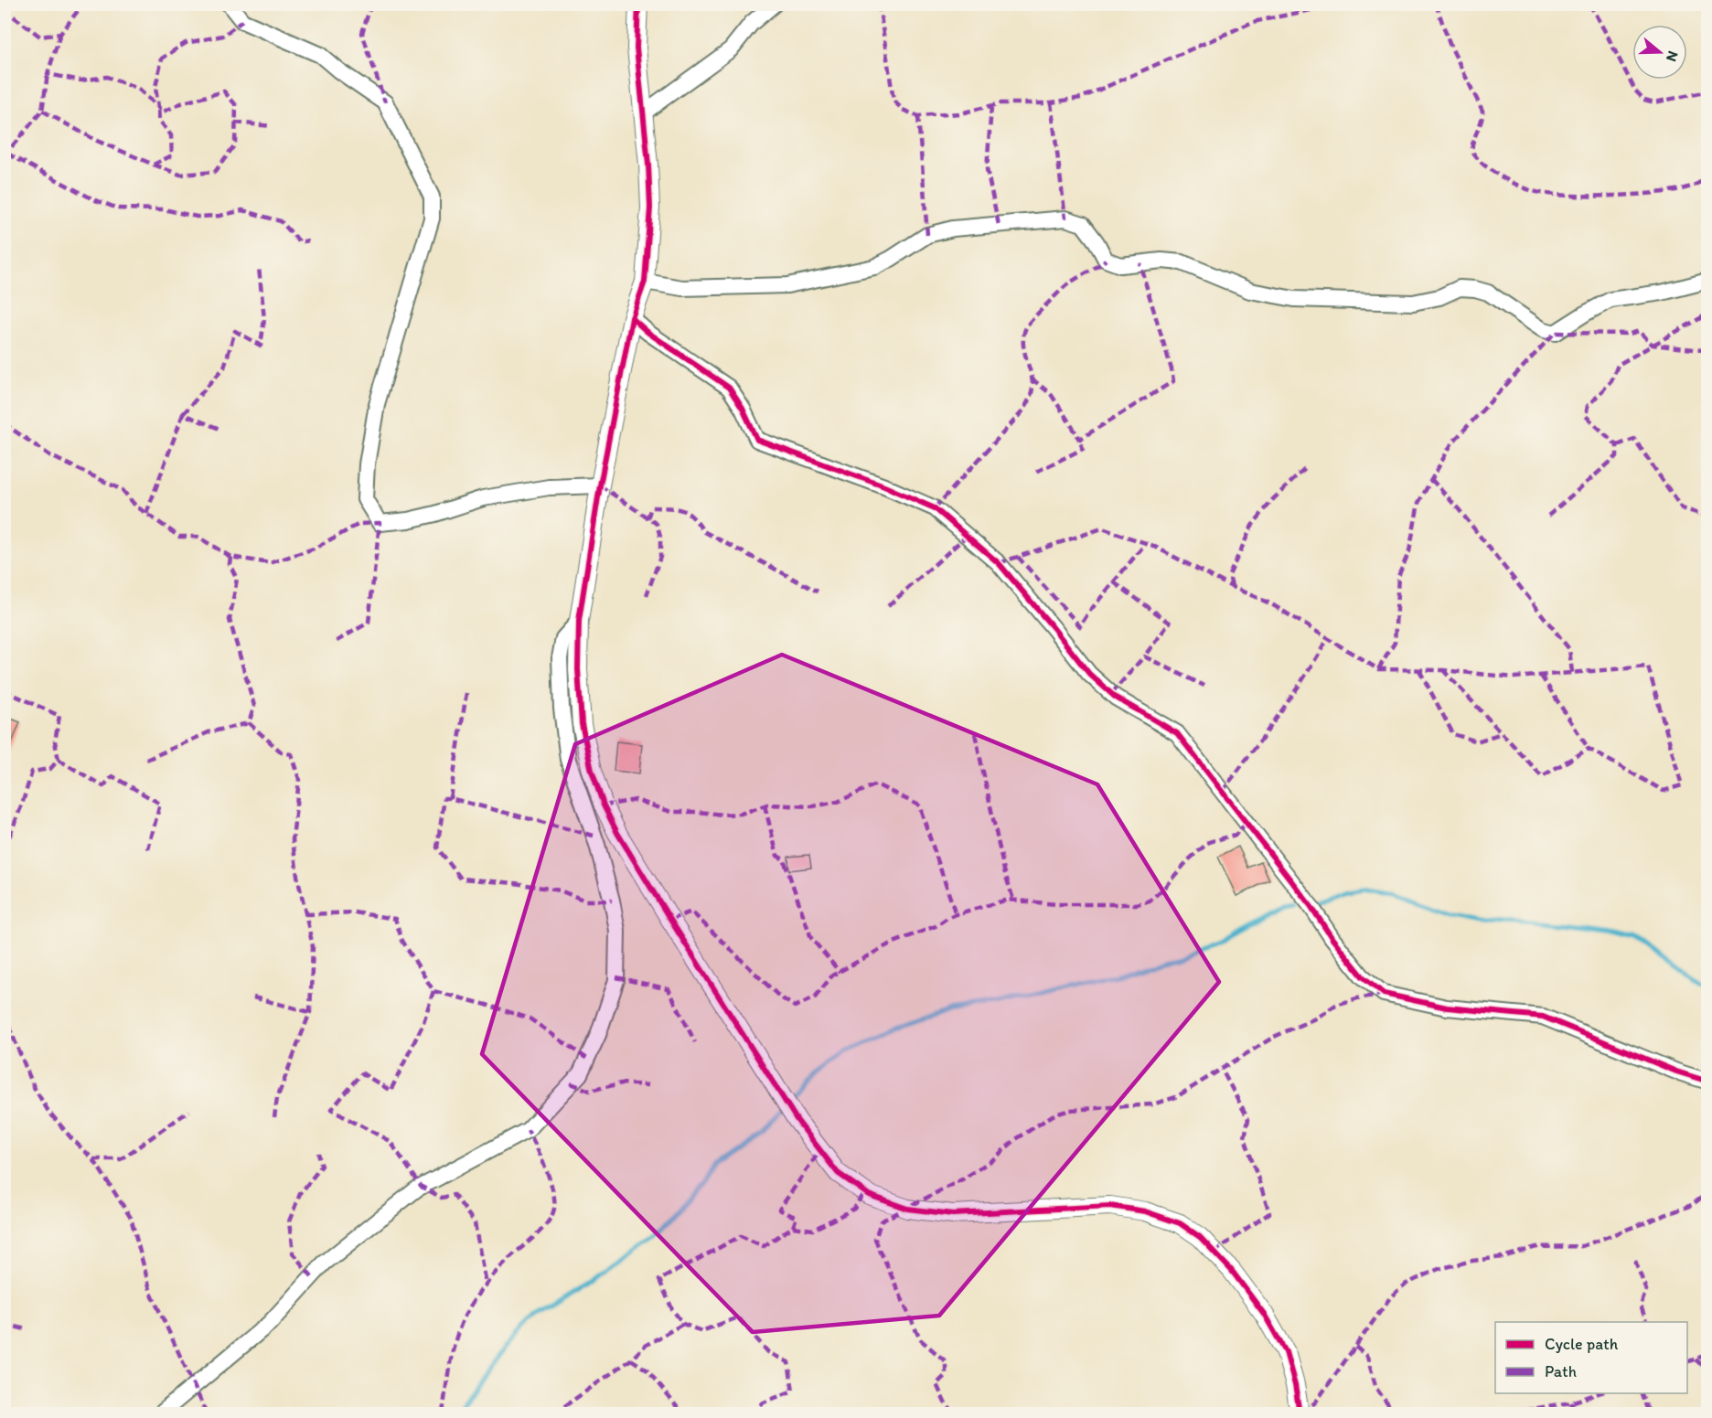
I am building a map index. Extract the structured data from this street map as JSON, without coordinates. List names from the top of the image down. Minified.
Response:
{"legend":["Cycle path","Path"],"north":"right"}
